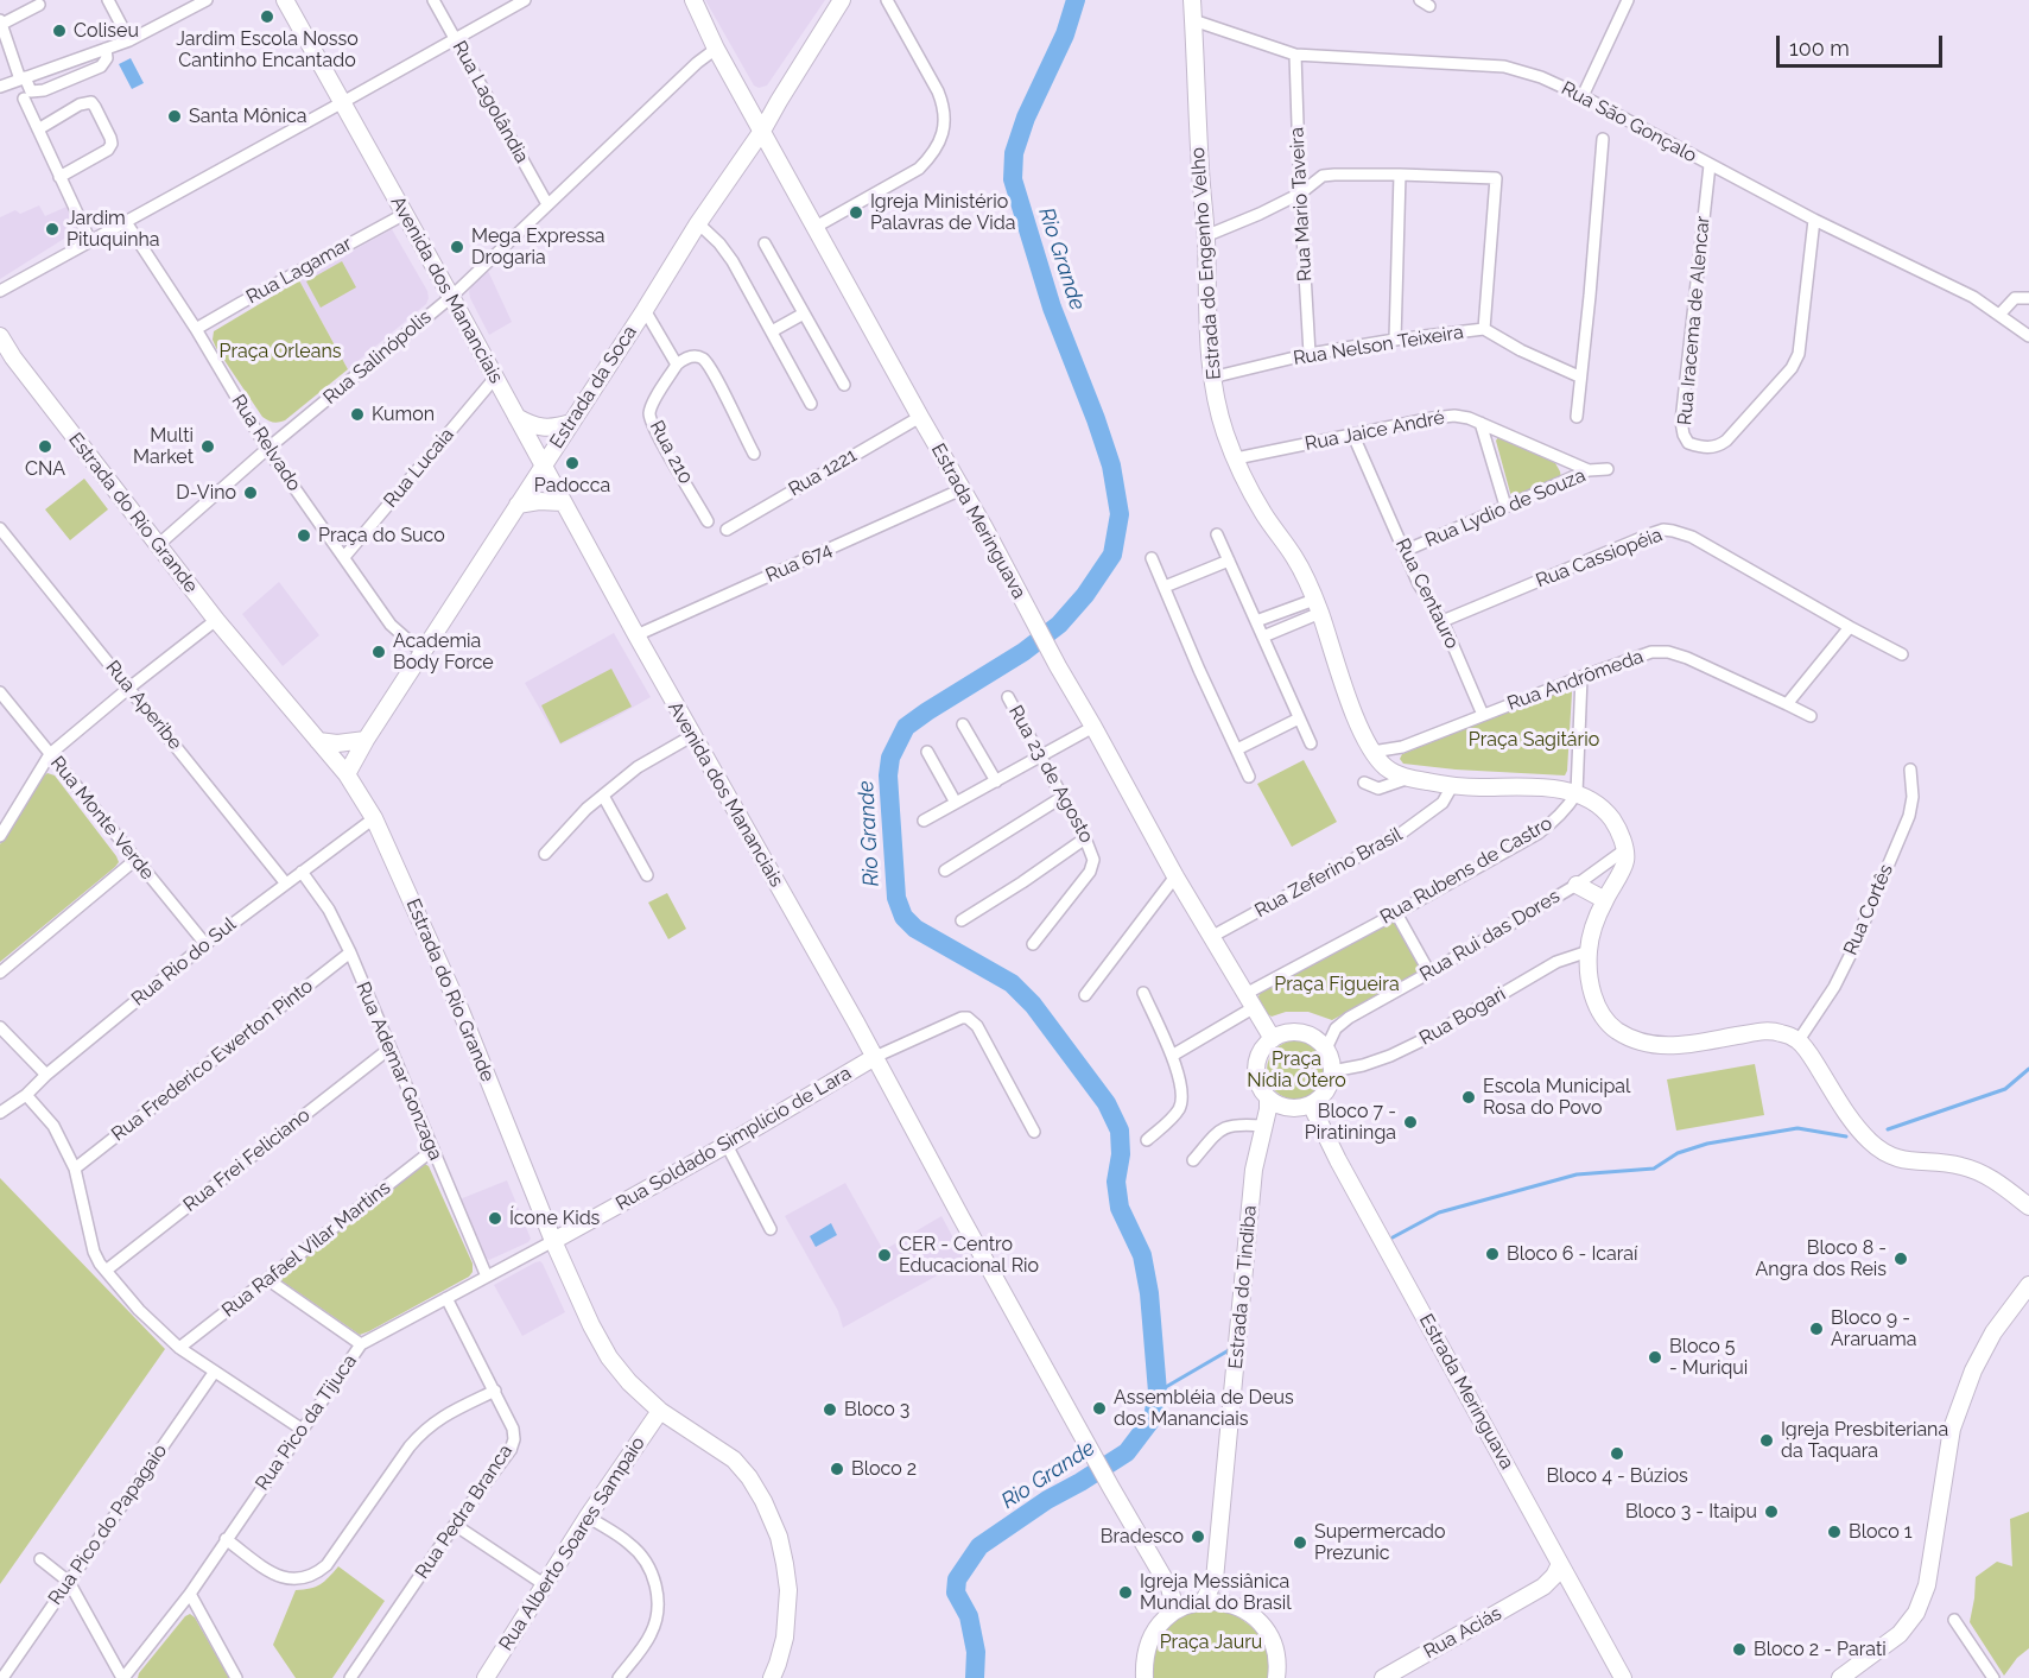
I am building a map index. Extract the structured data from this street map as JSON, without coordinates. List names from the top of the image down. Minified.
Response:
{"streets":{"street":["Rua Lagolândia","Rua São Gonçalo","Rua Mario Taveira","Estrada do Engenho Velho","Rua Lagamar","Avenida dos Mananciais","Rua Iracema de Alencar","Rua Nelson Teixeira","Rua Salinópolis","Estrada da Soca","Rua Jaice André","Rua Relvado","Rua 210","Rua Lucaia","Rua 1221","Rua Lydio de Souza","Estrada do Rio Grande","Estrada Meringuava","Rua Cassiopéia","Rua 674","Rua Centauro","Rua Andrômeda","Rua Aperibe","Rua 23 de Agosto","Rua Monte Verde","Rua Rubens de Castro","Rua Zeferino Brasil","Rua Cortês","Rua Rui das Dores","Rua Rio do Sul","Rua Bogari","Rua Frederico Ewerton Pinto","Rua Ademar Gonzaga","Rua Soldado Simplício de Lara","Rua Frei Feliciano","Rua Rafael Vilar Martins","Estrada do Tindiba","Rua Pico da Tijuca","Rua Pedra Branca","Rua Pico do Papagaio","Rua Alberto Soares Sampaio","Rua Aciás"]},"crossings":[["Rua Lagolândia","Rua Salinópolis"],["Rua São Gonçalo","Rua Mario Taveira"],["Rua São Gonçalo","Estrada do Engenho Velho"],["Rua São Gonçalo","Rua Iracema de Alencar"],["Rua Mario Taveira","Rua Nelson Teixeira"],["Estrada do Engenho Velho","Rua Nelson Teixeira"],["Estrada do Engenho Velho","Rua Jaice André"],["Estrada do Engenho Velho","Rua Andrômeda"],["Estrada do Engenho Velho","Rua Rubens de Castro"],["Estrada do Engenho Velho","Rua Zeferino Brasil"],["Estrada do Engenho Velho","Rua Rui das Dores"],["Rua Lagamar","Avenida dos Mananciais"],["Rua Lagamar","Rua Relvado"],["Avenida dos Mananciais","Rua Salinópolis"],["Avenida dos Mananciais","Estrada da Soca"],["Avenida dos Mananciais","Rua Lucaia"],["Avenida dos Mananciais","Rua 674"],["Avenida dos Mananciais","Rua Soldado Simplício de Lara"],["Avenida dos Mananciais","Estrada do Tindiba"],["Rua Salinópolis","Rua Relvado"],["Rua Salinópolis","Estrada do Rio Grande"],["Rua Salinópolis","Estrada Meringuava"],["Estrada da Soca","Rua Relvado"],["Estrada da Soca","Estrada do Rio Grande"],["Estrada da Soca","Estrada Meringuava"],["Rua Jaice André","Rua Lydio de Souza"],["Rua Jaice André","Rua Centauro"],["Rua Relvado","Rua Lucaia"],["Rua 1221","Estrada Meringuava"],["Rua Lydio de Souza","Rua Centauro"],["Estrada do Rio Grande","Rua Rio do Sul"],["Estrada do Rio Grande","Rua Soldado Simplício de Lara"],["Estrada do Rio Grande","Rua Pico da Tijuca"],["Estrada do Rio Grande","Rua Alberto Soares Sampaio"],["Estrada Meringuava","Rua 674"],["Estrada Meringuava","Rua Rubens de Castro"],["Estrada Meringuava","Rua Zeferino Brasil"],["Estrada Meringuava","Rua Rui das Dores"],["Estrada Meringuava","Rua Bogari"],["Estrada Meringuava","Estrada do Tindiba"],["Estrada Meringuava","Rua Aciás"],["Rua Cassiopéia","Rua Centauro"],["Rua Centauro","Rua Andrômeda"],["Rua Aperibe","Rua Rio do Sul"],["Rua Monte Verde","Rua Rio do Sul"],["Rua Rui das Dores","Rua Bogari"],["Rua Rui das Dores","Estrada do Tindiba"],["Rua Rio do Sul","Rua Ademar Gonzaga"],["Rua Bogari","Estrada do Tindiba"],["Rua Frederico Ewerton Pinto","Rua Ademar Gonzaga"],["Rua Ademar Gonzaga","Rua Frei Feliciano"],["Rua Ademar Gonzaga","Rua Rafael Vilar Martins"],["Rua Ademar Gonzaga","Rua Pico da Tijuca"],["Rua Soldado Simplício de Lara","Rua Pico da Tijuca"],["Rua Pico da Tijuca","Rua Pedra Branca"]],"water":["Rio Grande"],"parks":["Praça Orleans","Praça Sagitário","Praça Figueira","Praça Nídia Otero","Praça Jauru"],"places":["Jardim Escola Nosso Cantinho Encantado","Coliseu","Santa Mônica","Igreja Ministério Palavras de Vida","Jardim Pituquinha","Mega Expressa Drogaria","Kumon","CNA","Multi Market","Padocca","D-Vino","Praça do Suco","Academia Body Force","Escola Municipal Rosa do Povo","Bloco 7 - Piratininga","Ícone Kids","Bloco 6 - Icaraí","CER - Centro Educacional Rio","Bloco 8 - Angra dos Reis","Bloco 9 - Araruama","Bloco 5 - Muriqui","Assembléia de Deus dos Mananciais","Bloco 3","Igreja Presbiteriana da Taquara","Bloco 4 - Búzios","Bloco 2","Bloco 3 - Itaipu","Bloco 1","Bradesco","Supermercado Prezunic","Igreja Messiânica Mundial do Brasil","Bloco 2 - Parati"],"scale_bar":"100 m"}
